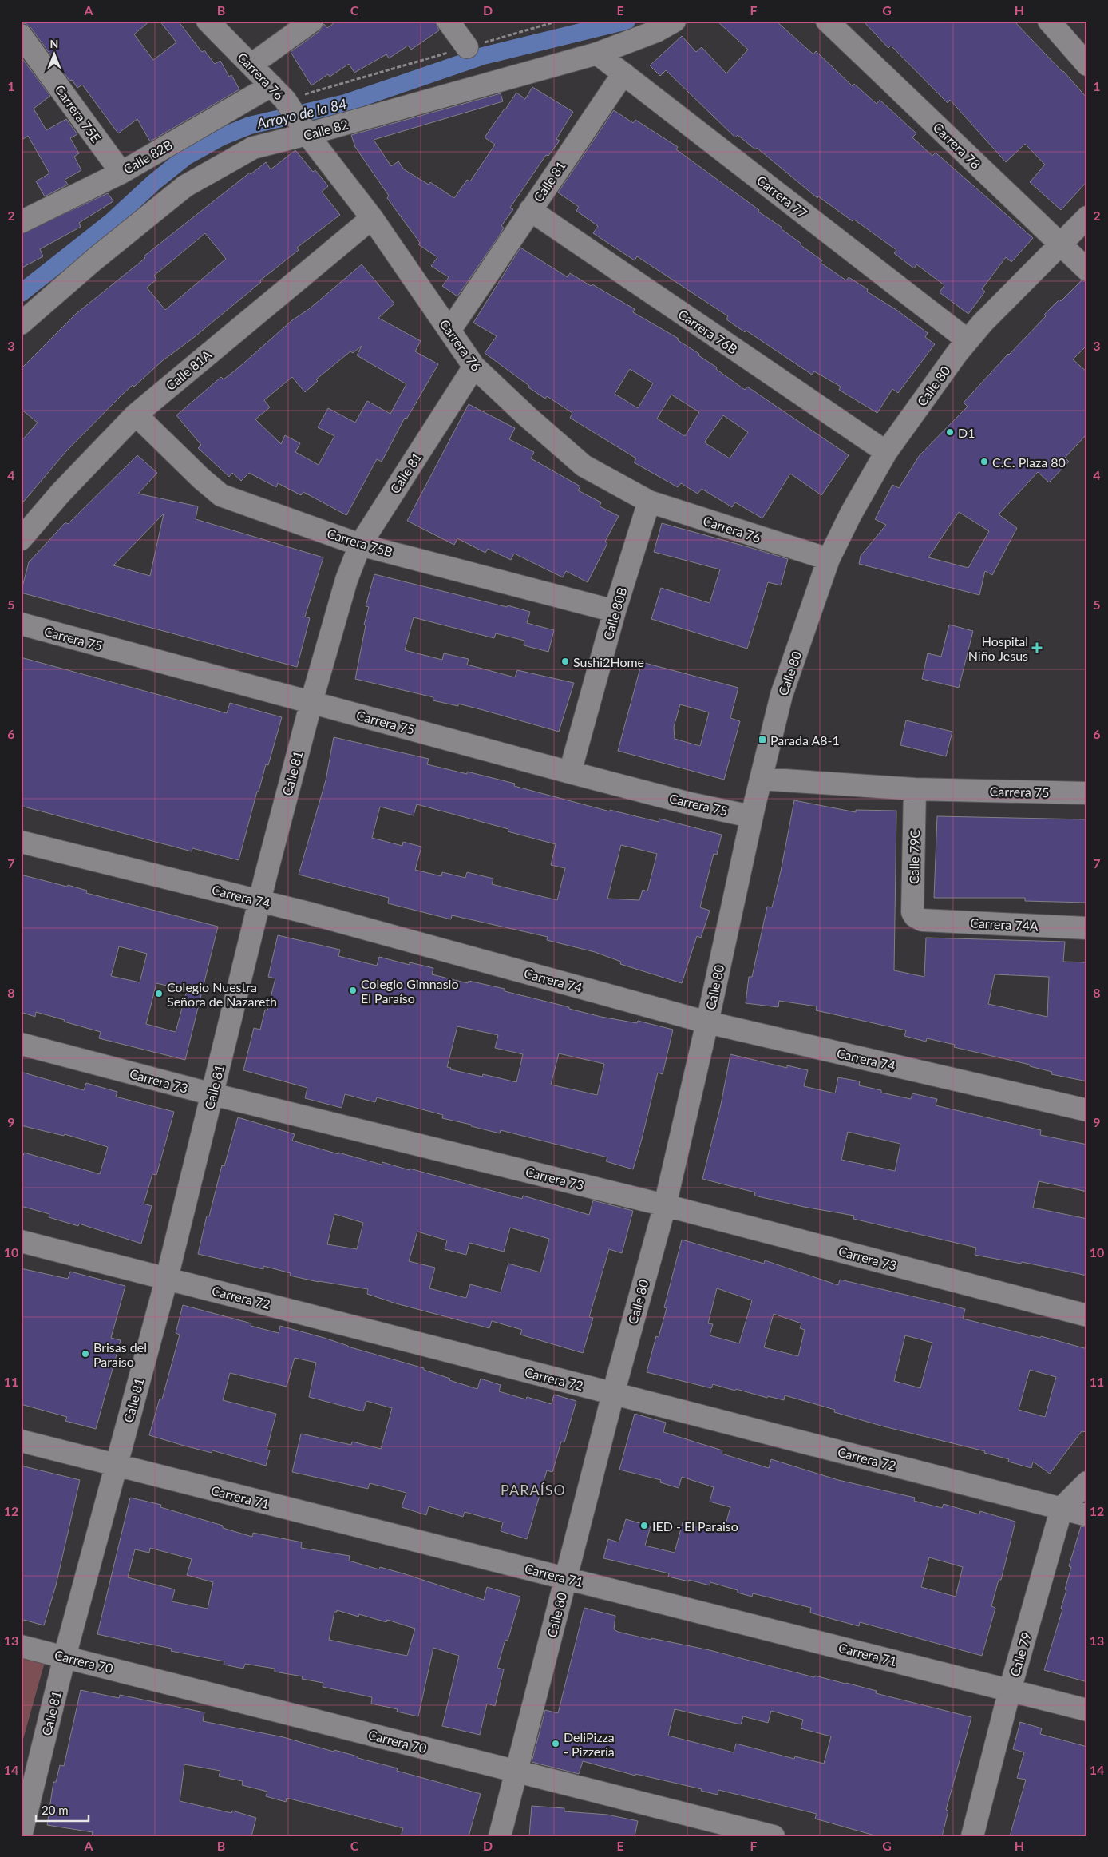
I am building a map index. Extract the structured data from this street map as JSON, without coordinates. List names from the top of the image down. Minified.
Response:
{"streets":{"street":["Carrera 76","Carrera 75E","Calle 82","Carrera 78","Calle 82B","Calle 81","Carrera 77","Carrera 76B","Calle 81A","Calle 80","Carrera 75B","Calle 80B","Carrera 75","Calle 79C","Carrera 74","Carrera 74A","Carrera 73","Carrera 72","Carrera 71","Calle 79","Carrera 70"]},"crossings":[["Carrera 76","Calle 82"],["Carrera 76","Calle 82B"],["Carrera 76","Calle 81"],["Carrera 76","Calle 81A"],["Carrera 76","Calle 80"],["Carrera 76","Calle 80B"],["Carrera 75E","Calle 82B"],["Calle 82","Carrera 77"],["Carrera 78","Calle 80"],["Calle 81","Carrera 77"],["Calle 81","Carrera 76B"],["Calle 81","Carrera 75B"],["Calle 81","Carrera 75"],["Calle 81","Carrera 74"],["Calle 81","Carrera 73"],["Calle 81","Carrera 72"],["Calle 81","Carrera 71"],["Calle 81","Carrera 70"],["Carrera 77","Calle 80"],["Carrera 76B","Calle 80"],["Calle 81A","Carrera 75B"],["Calle 80","Carrera 75"],["Calle 80","Carrera 74"],["Calle 80","Carrera 73"],["Calle 80","Carrera 72"],["Calle 80","Carrera 71"],["Calle 80","Carrera 70"],["Carrera 75B","Calle 80B"],["Calle 80B","Carrera 75"],["Carrera 75","Calle 79C"],["Calle 79C","Carrera 74A"],["Carrera 72","Calle 79"],["Carrera 71","Calle 79"]],"districts":["PARAÍSO"],"water":["Arroyo de la 84"],"places":{"other":["D1","C.C. Plaza 80","Sushi2Home","Colegio Gimnasio El Paraíso","Colegio Nuestra Señora de Nazareth","Brisas del Paraiso","IED - El Paraiso","DeliPizza - Pizzería"],"health":["Hospital Niño Jesus"],"transit":["Parada A8-1"]},"scale_bar":"20 m","north":"top","grid":{"columns":["A","B","C","D","E","F","G","H"],"rows":["1","2","3","4","5","6","7","8","9","10","11","12","13","14"]}}
